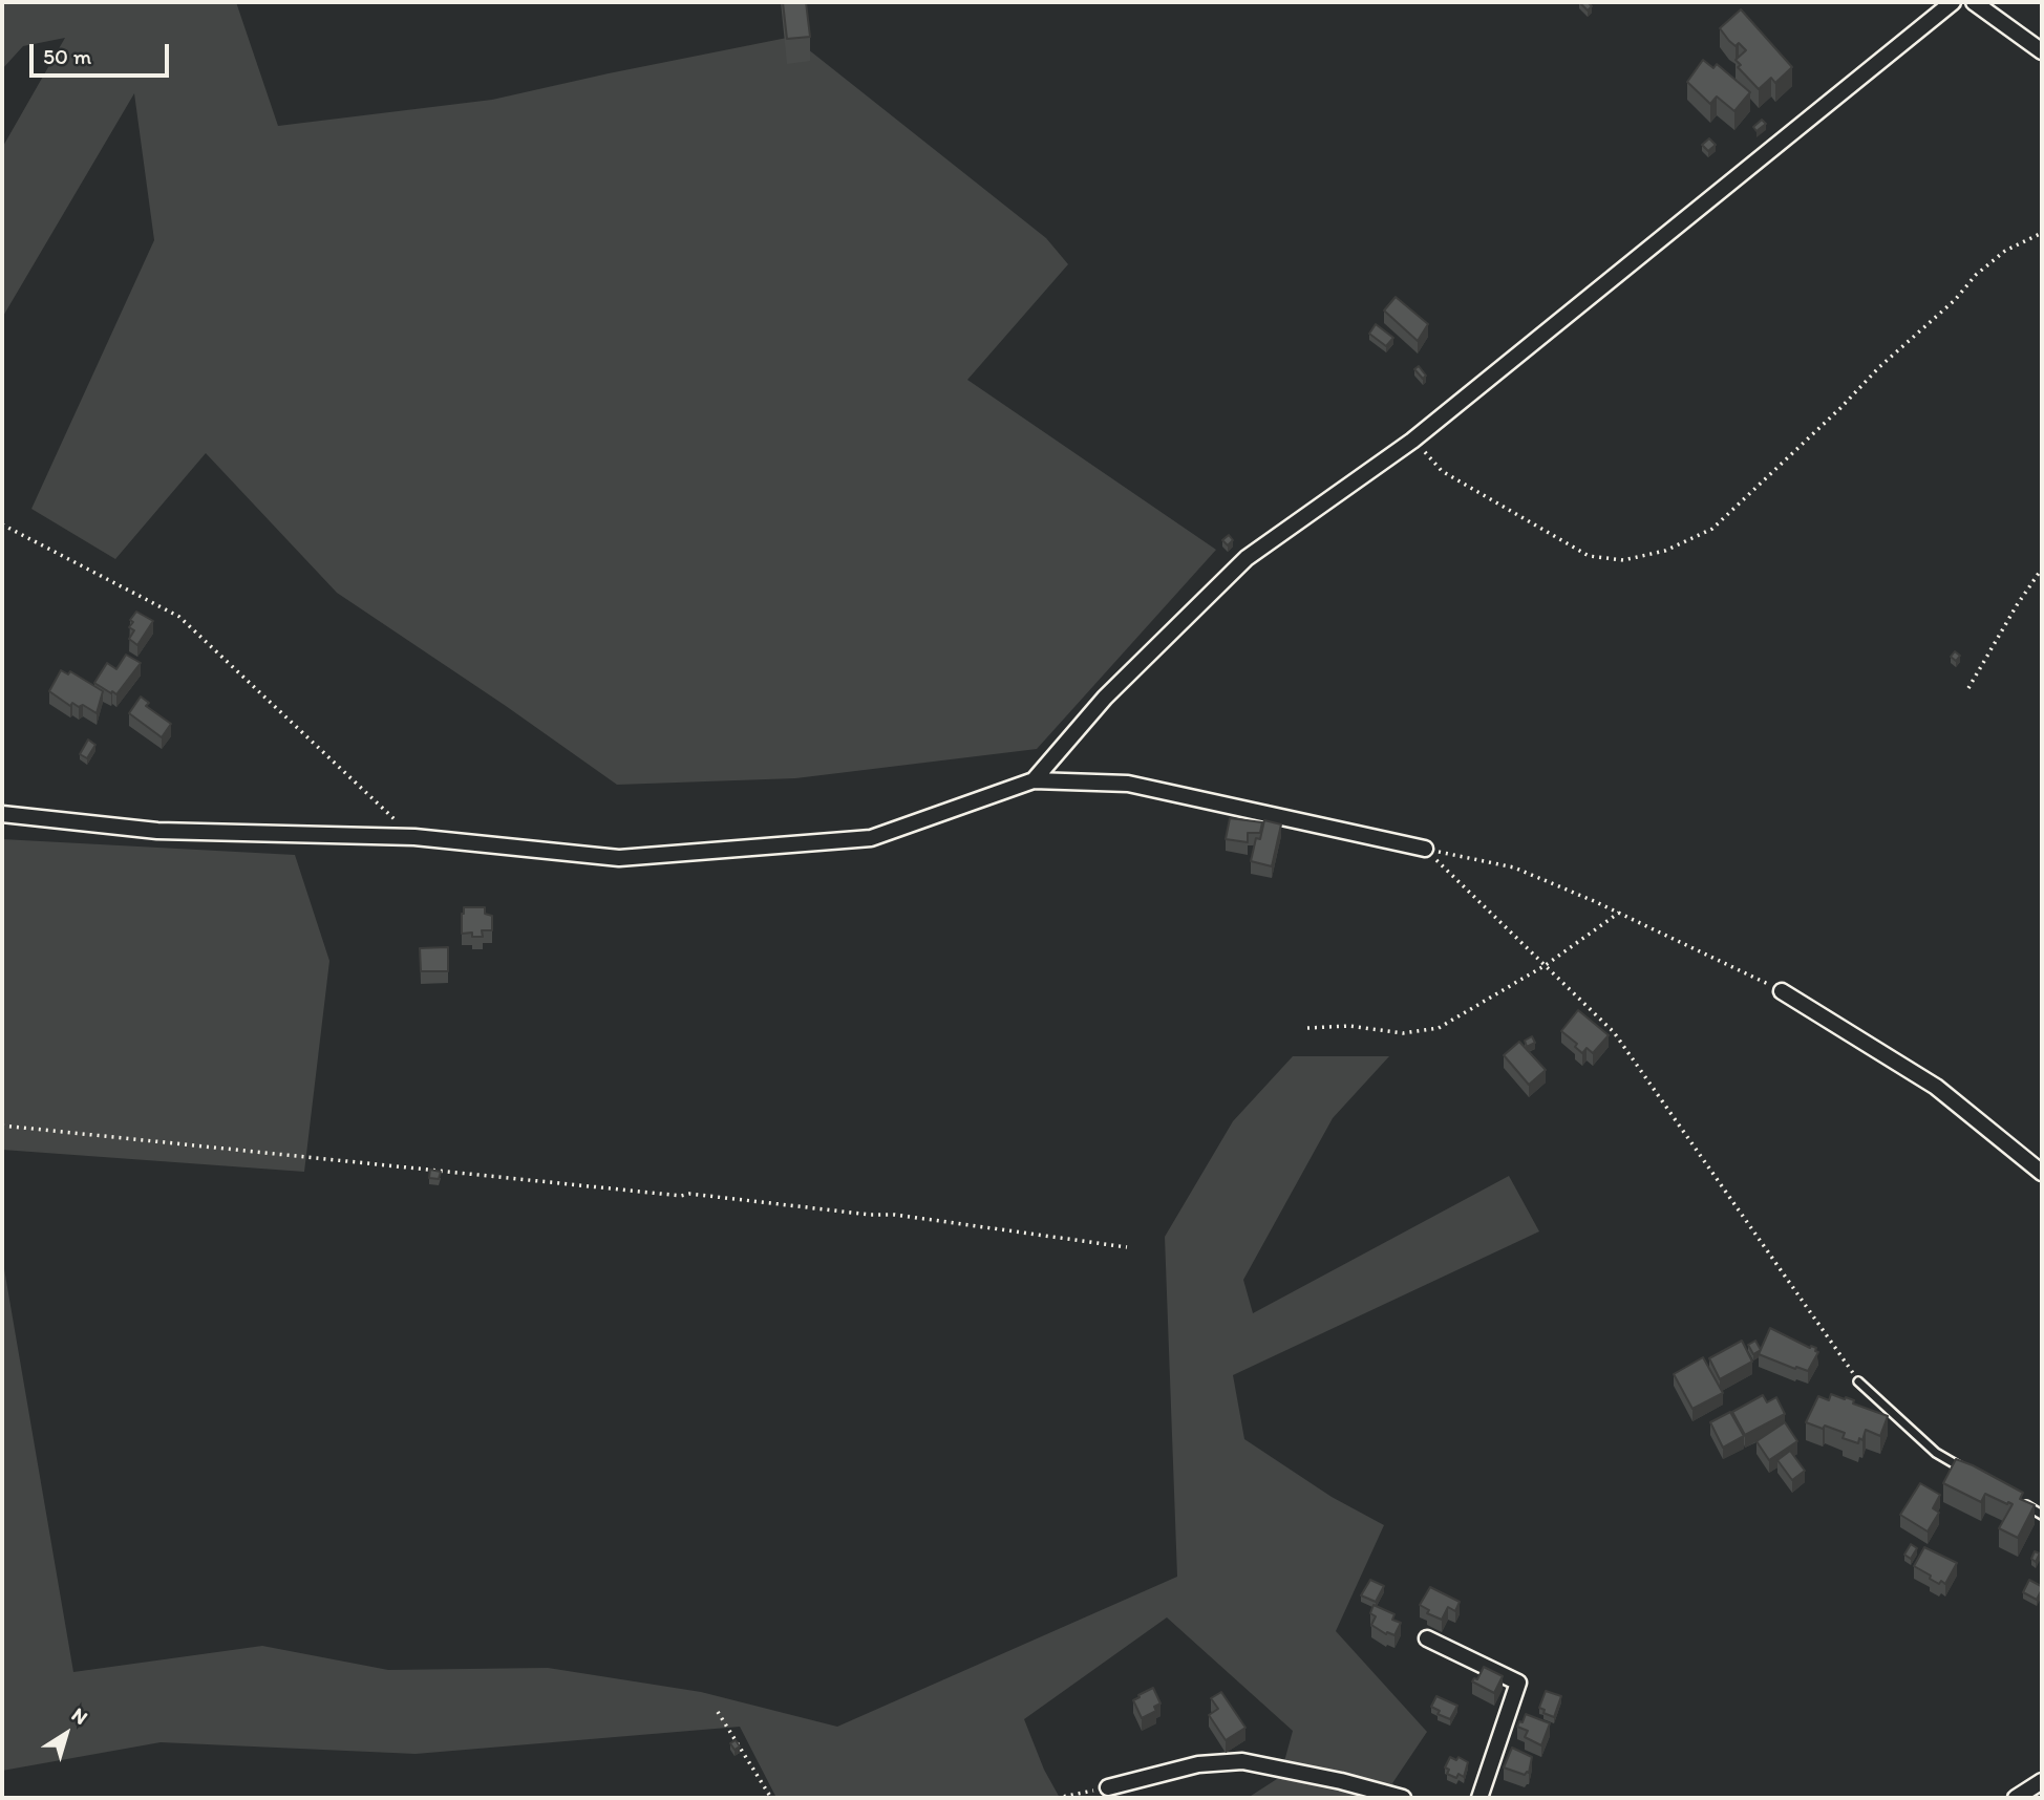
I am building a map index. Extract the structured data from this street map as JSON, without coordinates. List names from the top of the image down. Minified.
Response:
{"scale_bar":"50 m","north":"top right"}
